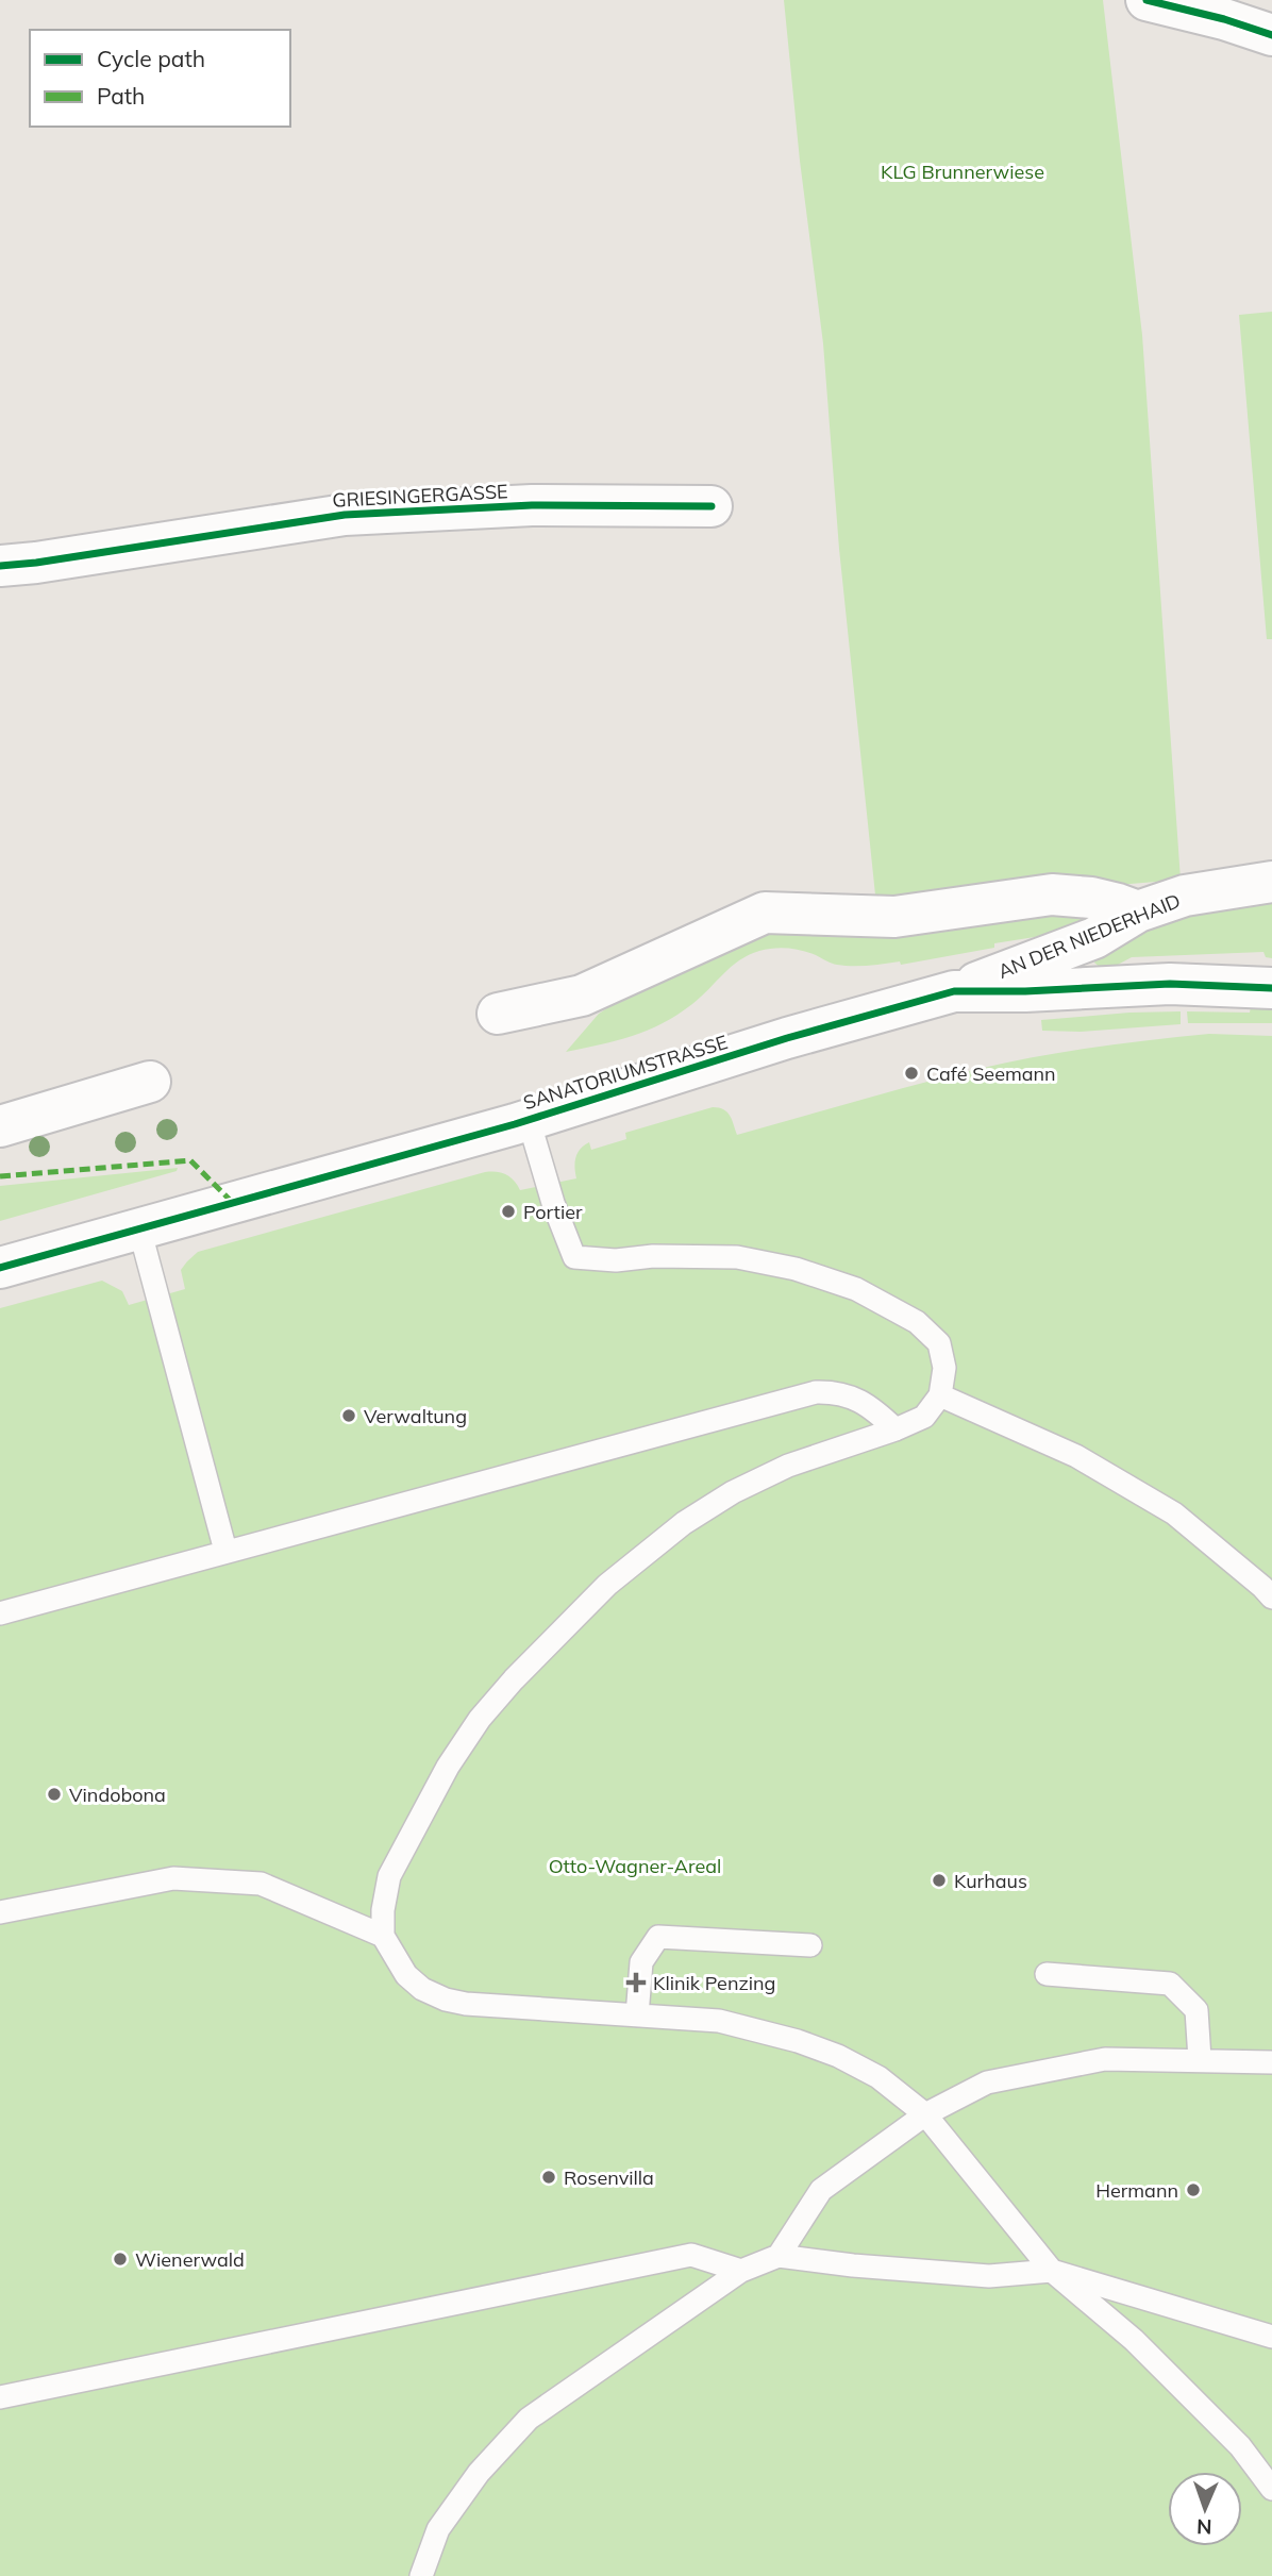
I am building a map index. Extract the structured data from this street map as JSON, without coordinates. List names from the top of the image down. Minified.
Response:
{"streets":{"street":["GRIESINGERGASSE","AN DER NIEDERHAID","SANATORIUMSTRASSE"]},"crossings":[["AN DER NIEDERHAID","SANATORIUMSTRASSE"]],"parks":["KLG Brunnerwiese","Otto-Wagner-Areal"],"places":{"other":["Café Seemann","Portier","Verwaltung","Vindobona","Kurhaus","Rosenvilla","Hermann","Wienerwald"],"health":["Klinik Penzing"]},"legend":["Cycle path","Path"],"north":"bottom"}
